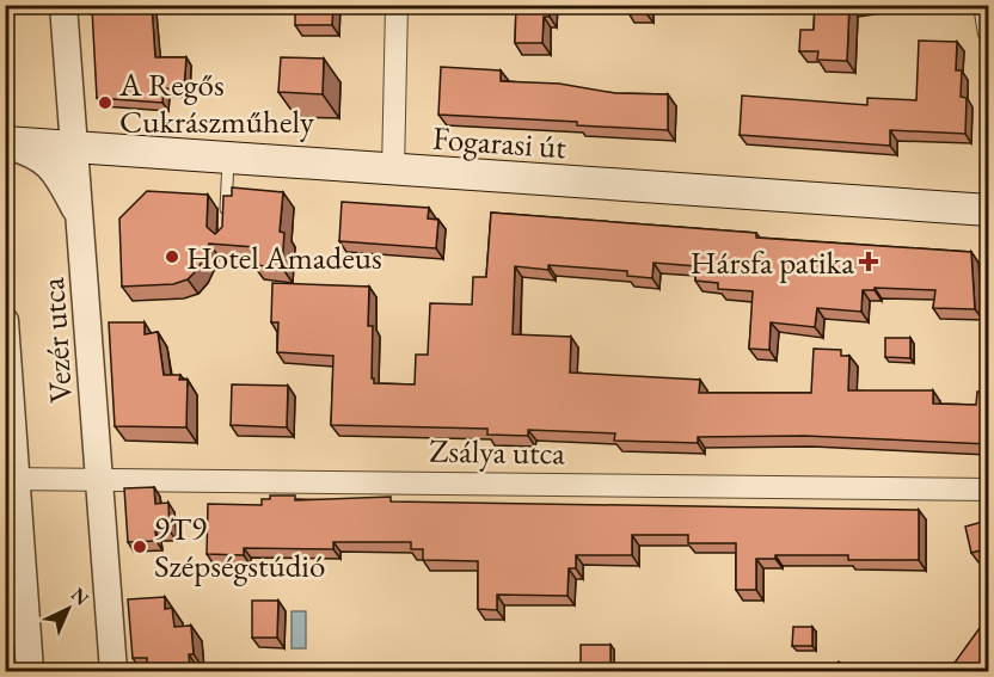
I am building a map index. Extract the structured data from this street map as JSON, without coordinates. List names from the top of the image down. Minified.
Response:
{"streets":{"main road":["Fogarasi út"],"street":["Vezér utca","Zsálya utca"]},"crossings":[["Fogarasi út","Vezér utca"],["Vezér utca","Zsálya utca"]],"places":{"other":["A Regős Cukrászműhely","Hotel Amadeus","9T9 Szépségstúdió"],"health":["Hársfa patika"]},"north":"top right"}
